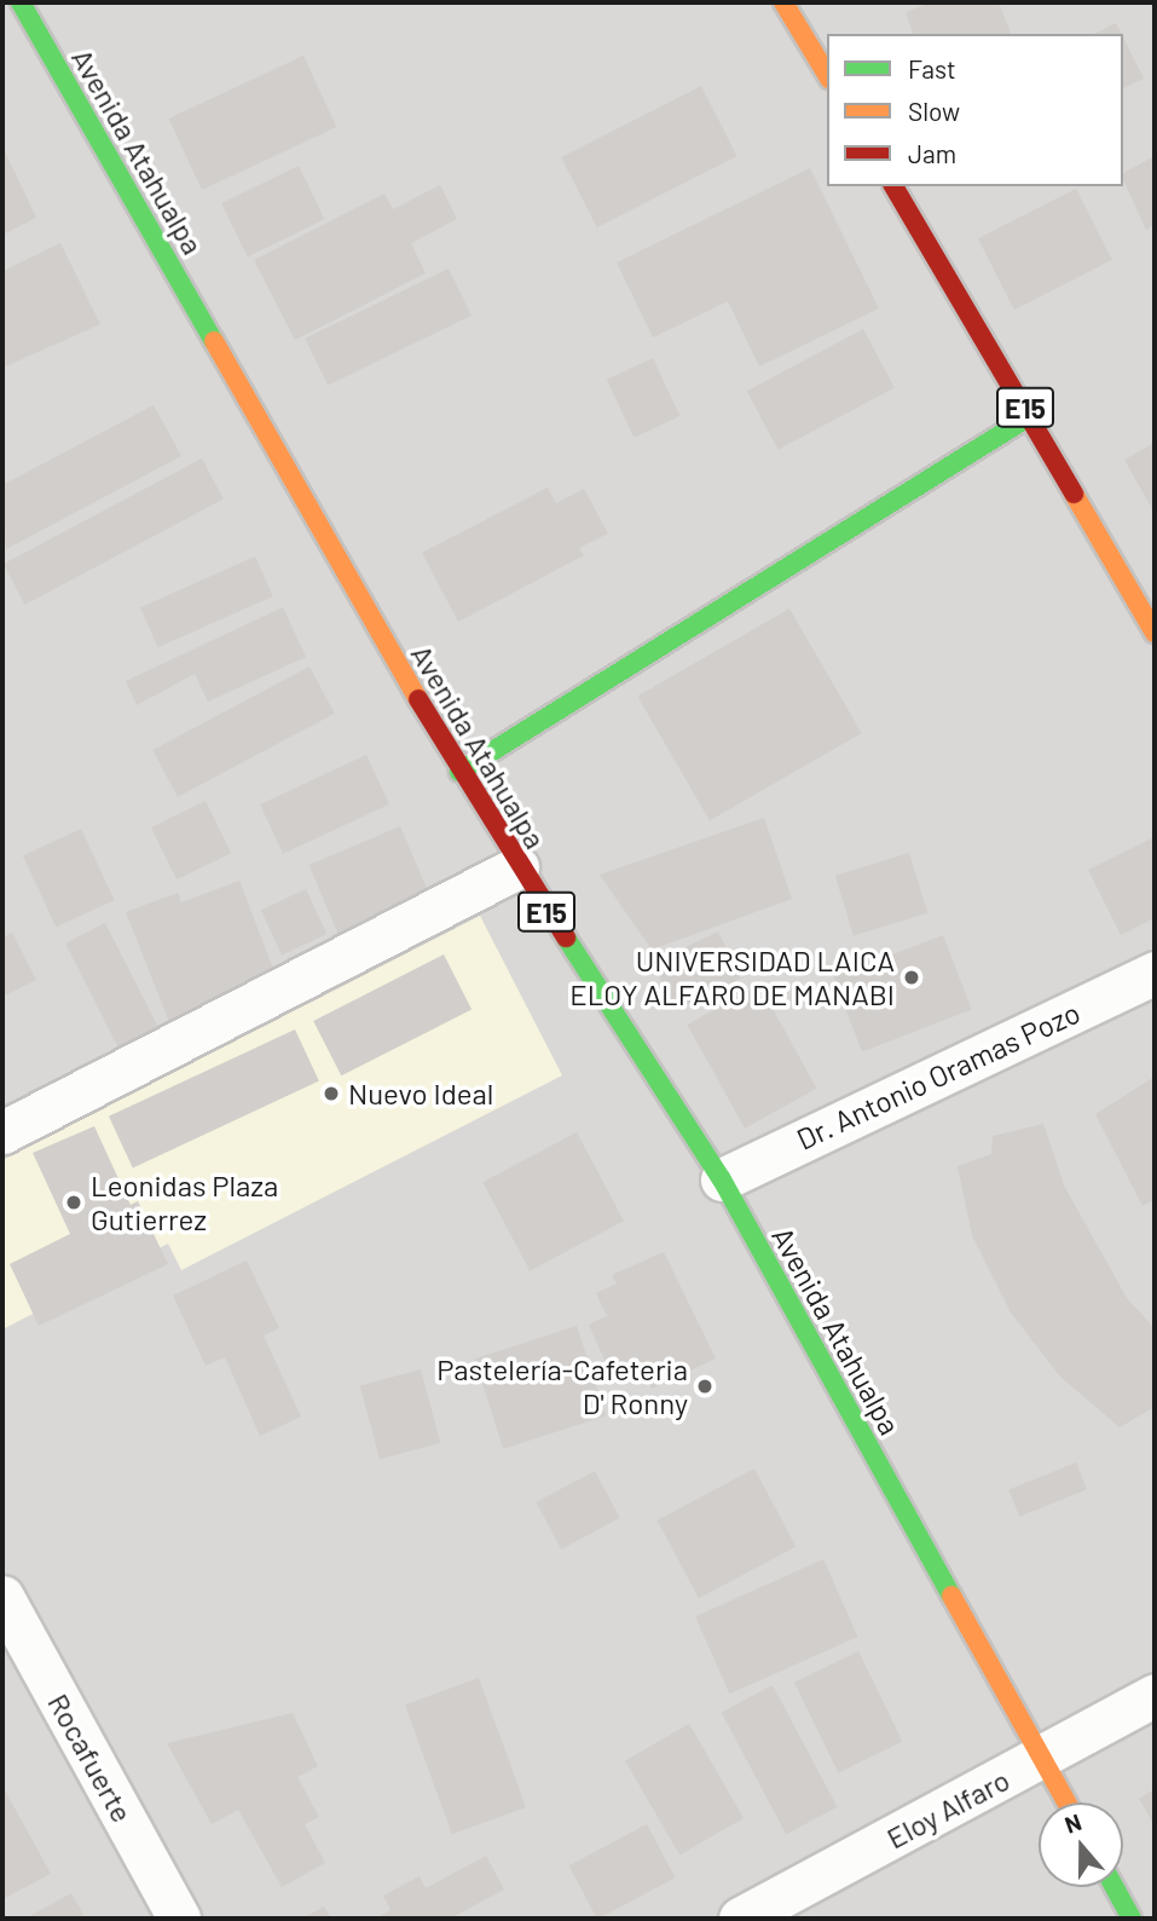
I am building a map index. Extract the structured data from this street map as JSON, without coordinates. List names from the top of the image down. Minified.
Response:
{"streets":{"main road":["Avenida Atahualpa","E15"],"street":["Dr. Antonio Oramas Pozo","Rocafuerte","Eloy Alfaro"]},"crossings":[["Avenida Atahualpa","Dr. Antonio Oramas Pozo"],["Avenida Atahualpa","Eloy Alfaro"]],"places":["UNIVERSIDAD LAICA ELOY ALFARO DE MANABI","Nuevo Ideal","Leonidas Plaza Gutierrez","Pastelería-Cafeteria D' Ronny"],"legend":["Fast","Slow","Jam"],"north":"top"}
